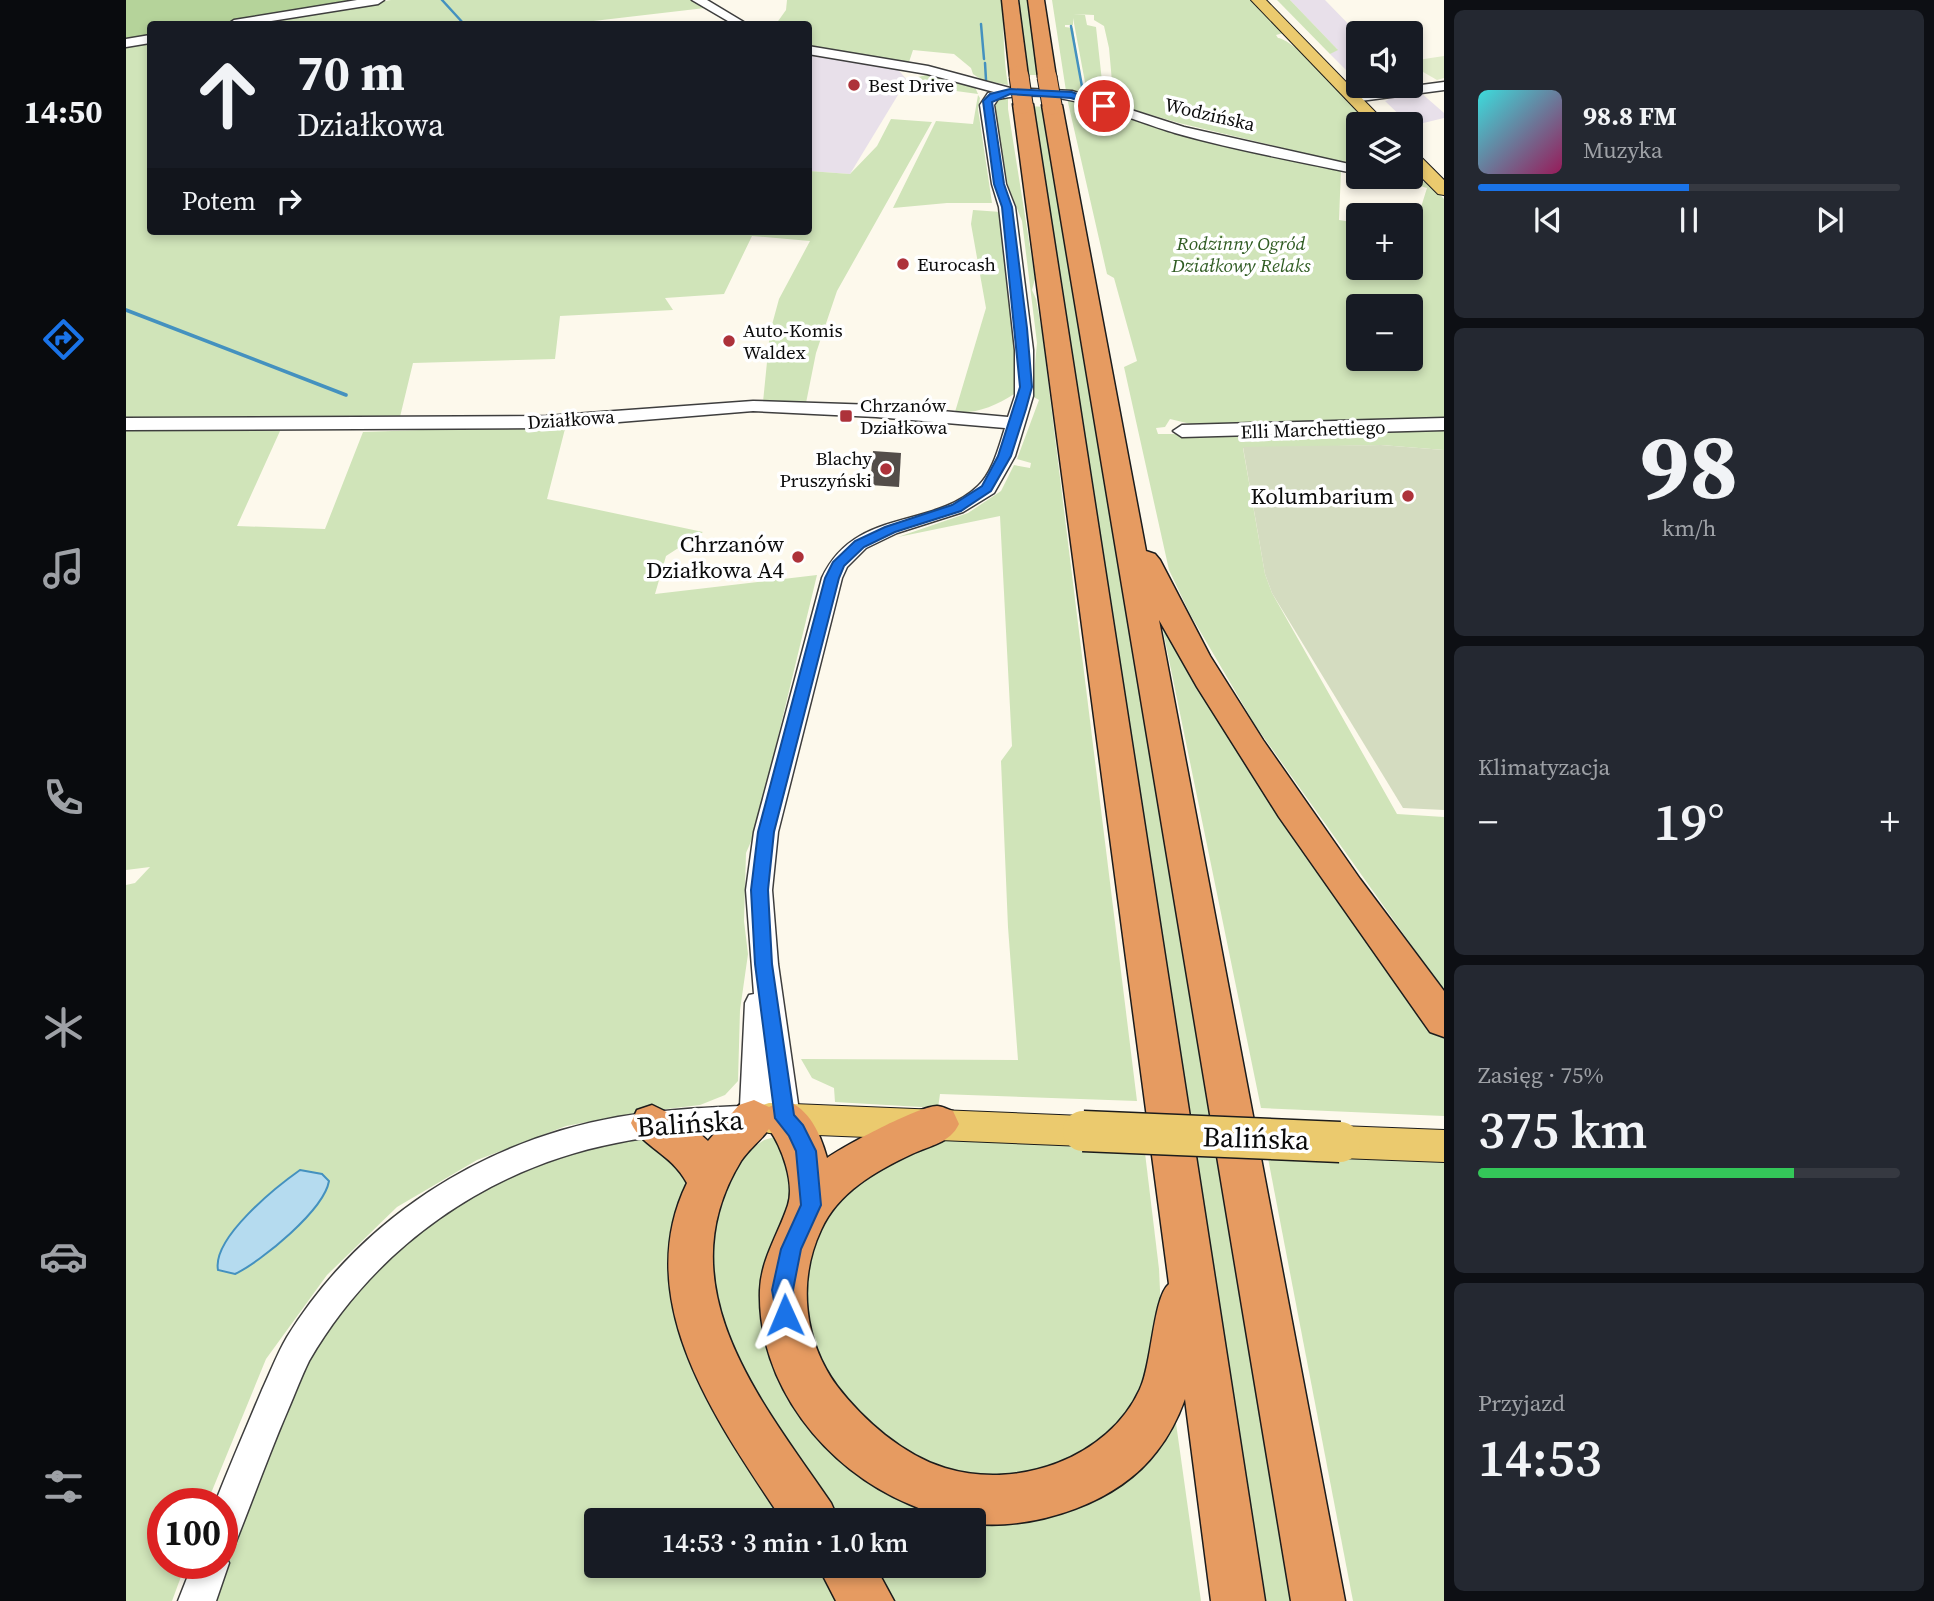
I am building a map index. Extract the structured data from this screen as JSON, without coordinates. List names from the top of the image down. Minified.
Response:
{"streets":{"main road":["Balińska"],"street":["Wodzińska","Działkowa","Elli Marchettiego"]},"parks":["Rodzinny Ogród Działkowy Relaks"],"places":{"other":["Best Drive","Eurocash","Auto-Komis Waldex","Blachy Pruszyński","Kolumbarium","Chrzanów Działkowa A4"],"transit":["Chrzanów Działkowa"]},"page":{"tabs":"14:50","map_buttons":["+","−"],"turn":["70 m","Działkowa"],"song":["98.8 FM","Muzyka"],"then":"Potem","tile":[["98","km/h"],"Klimatyzacja",["Zasięg · 75%","375 km"],["Przyjazd","14:53"]],"heat":["−","19°","+"],"limit":"100","trip":"14:53 · 3 min · 1.0 km"}}
